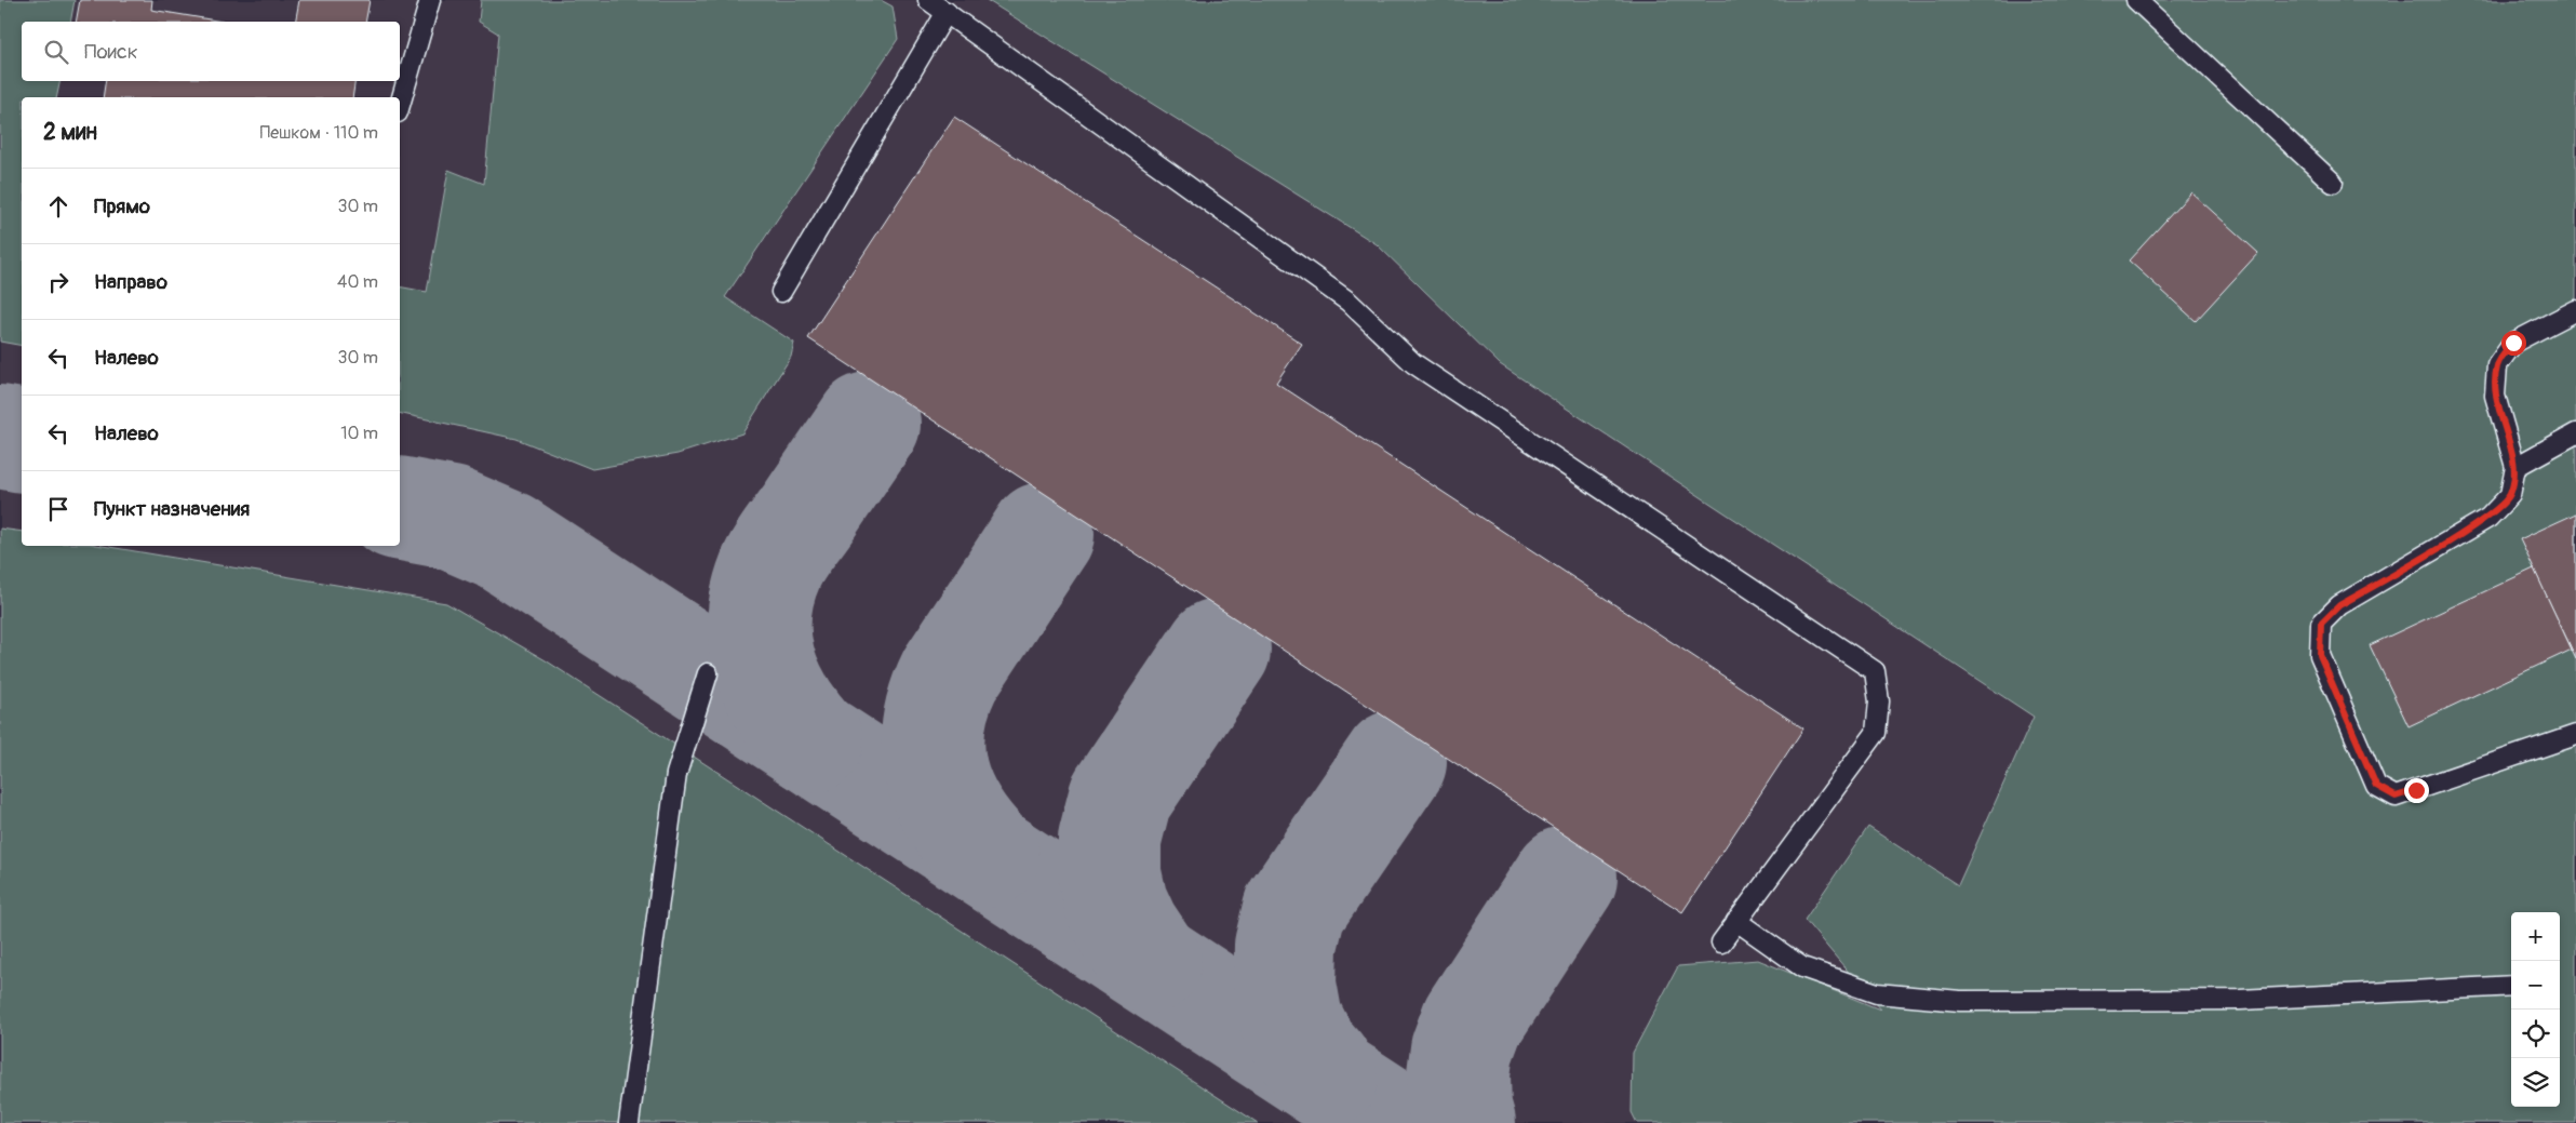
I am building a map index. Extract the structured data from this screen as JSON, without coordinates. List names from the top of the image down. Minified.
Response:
{"page":{"search":"Поиск","heading":["2 мин","Пешком · 110 m"],"list":[["Прямо","30 m"],["Направо","40 m"],["Налево","30 m"],["Налево","10 m"],"Пункт назначения"],"map_buttons":["+","−"]}}
